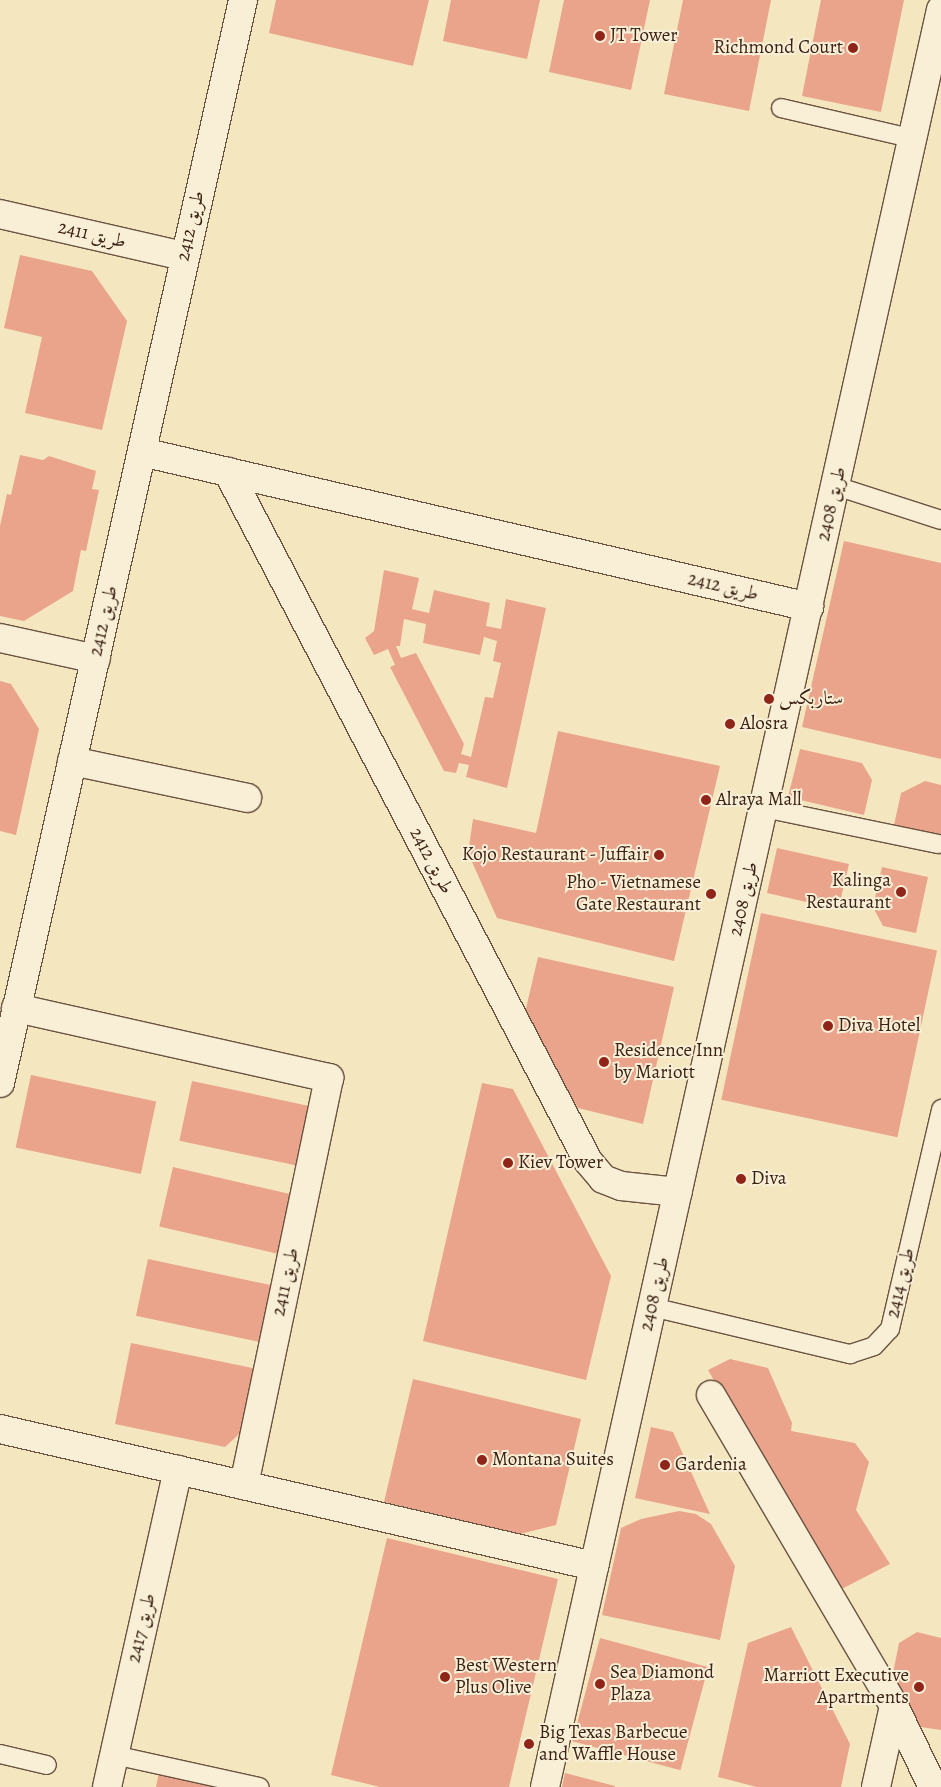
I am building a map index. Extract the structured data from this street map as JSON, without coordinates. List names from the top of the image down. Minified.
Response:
{"streets":{"street":["طريق 2412","طريق 2411","طريق 2408","طريق 2417"],"lane":["طريق 2414"]},"crossings":[["طريق 2412","طريق 2411"],["طريق 2412","طريق 2408"],["طريق 2408","طريق 2414"]],"places":["JT Tower","Richmond Court","ستاربكس","Alosra","Alraya Mall","Kojo Restaurant - Juffair","Kalinga Restaurant","Pho - Vietnamese Gate Restaurant","Diva Hotel","Residence Inn by Mariott","Kiev Tower","Diva","Montana Suites","Gardenia","Best Western Plus Olive","Sea Diamond Plaza","Marriott Executive Apartments","Big Texas Barbecue and Waffle House"]}
